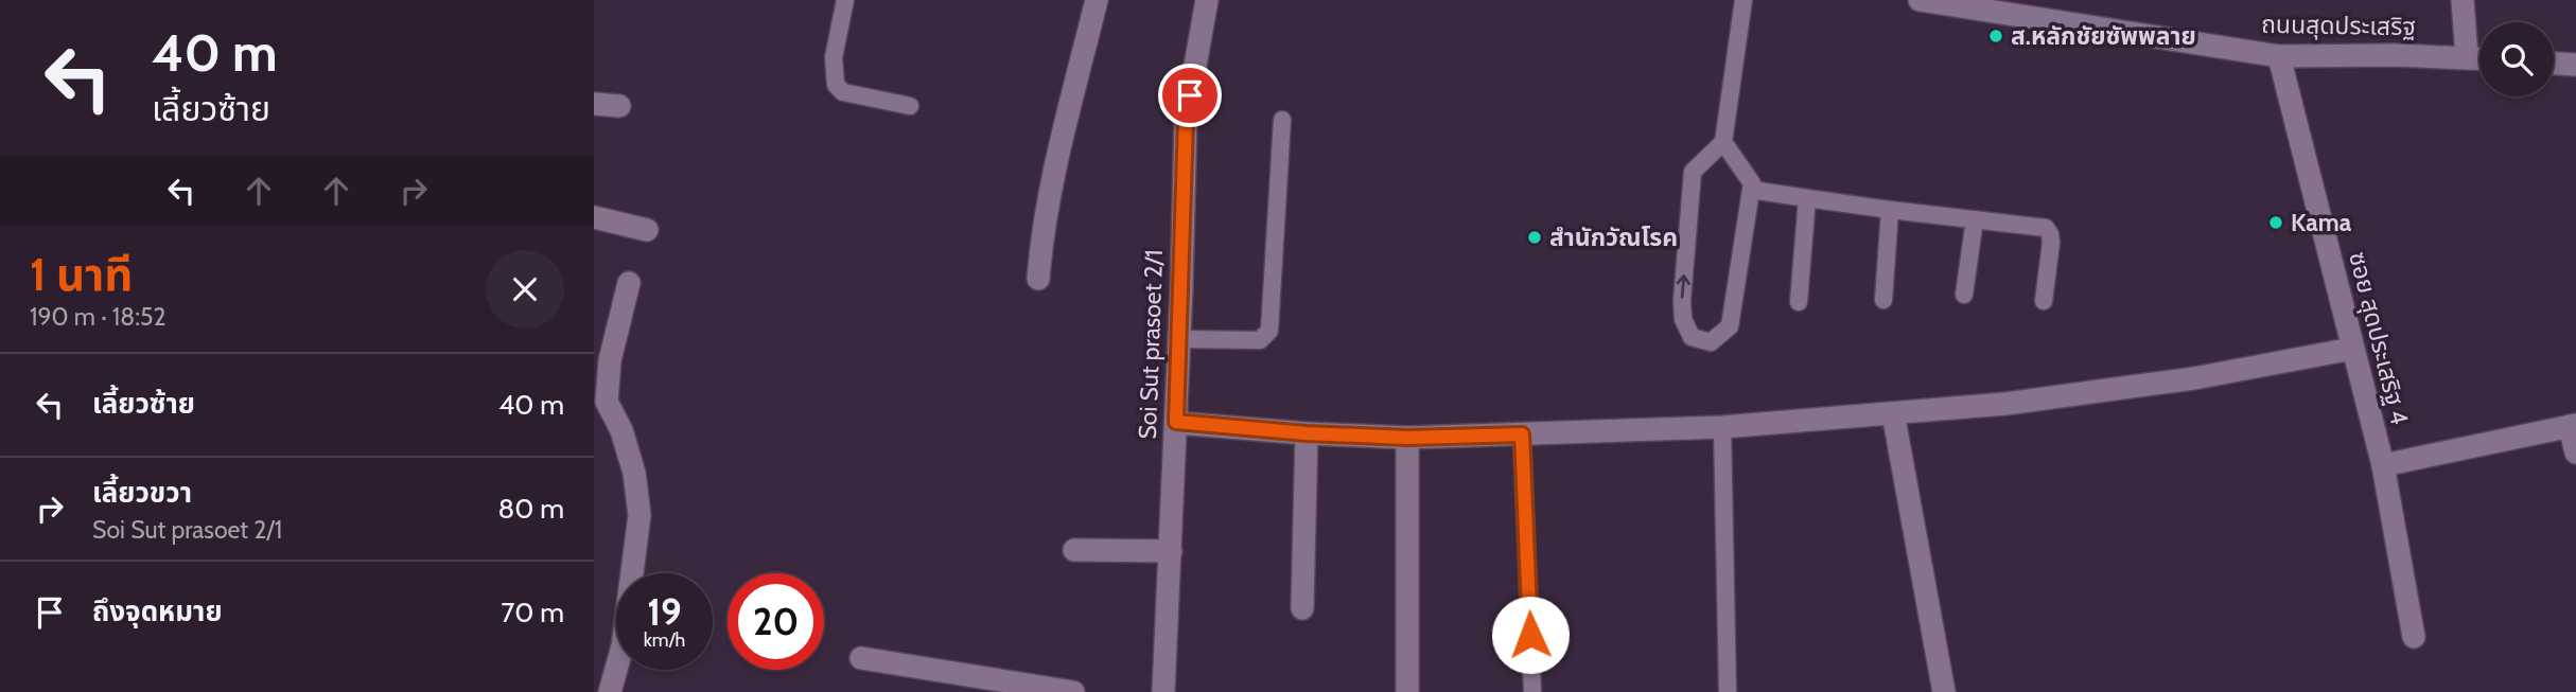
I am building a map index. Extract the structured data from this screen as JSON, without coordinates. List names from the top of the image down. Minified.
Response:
{"streets":{"street":["ถนนสุดประเสริฐ","ซอย สุดประเสริฐ 4","Soi Sut prasoet 2/1"]},"crossings":[["ถนนสุดประเสริฐ","ซอย สุดประเสริฐ 4"]],"places":["ส.หลักชัยซัพพลาย","Kama","สำนักวัณโรค"],"page":{"turn":["40 m","เลี้ยวซ้าย"],"heading":["1 นาที","190 m · 18:52"],"list":[{"name":"เลี้ยวซ้าย","value":"40 m"},{"name":"เลี้ยวขวา","note":"Soi Sut prasoet 2/1","value":"80 m"},{"name":"ถึงจุดหมาย","value":"70 m"}],"speed":"19 km/h","limit":"20"}}
